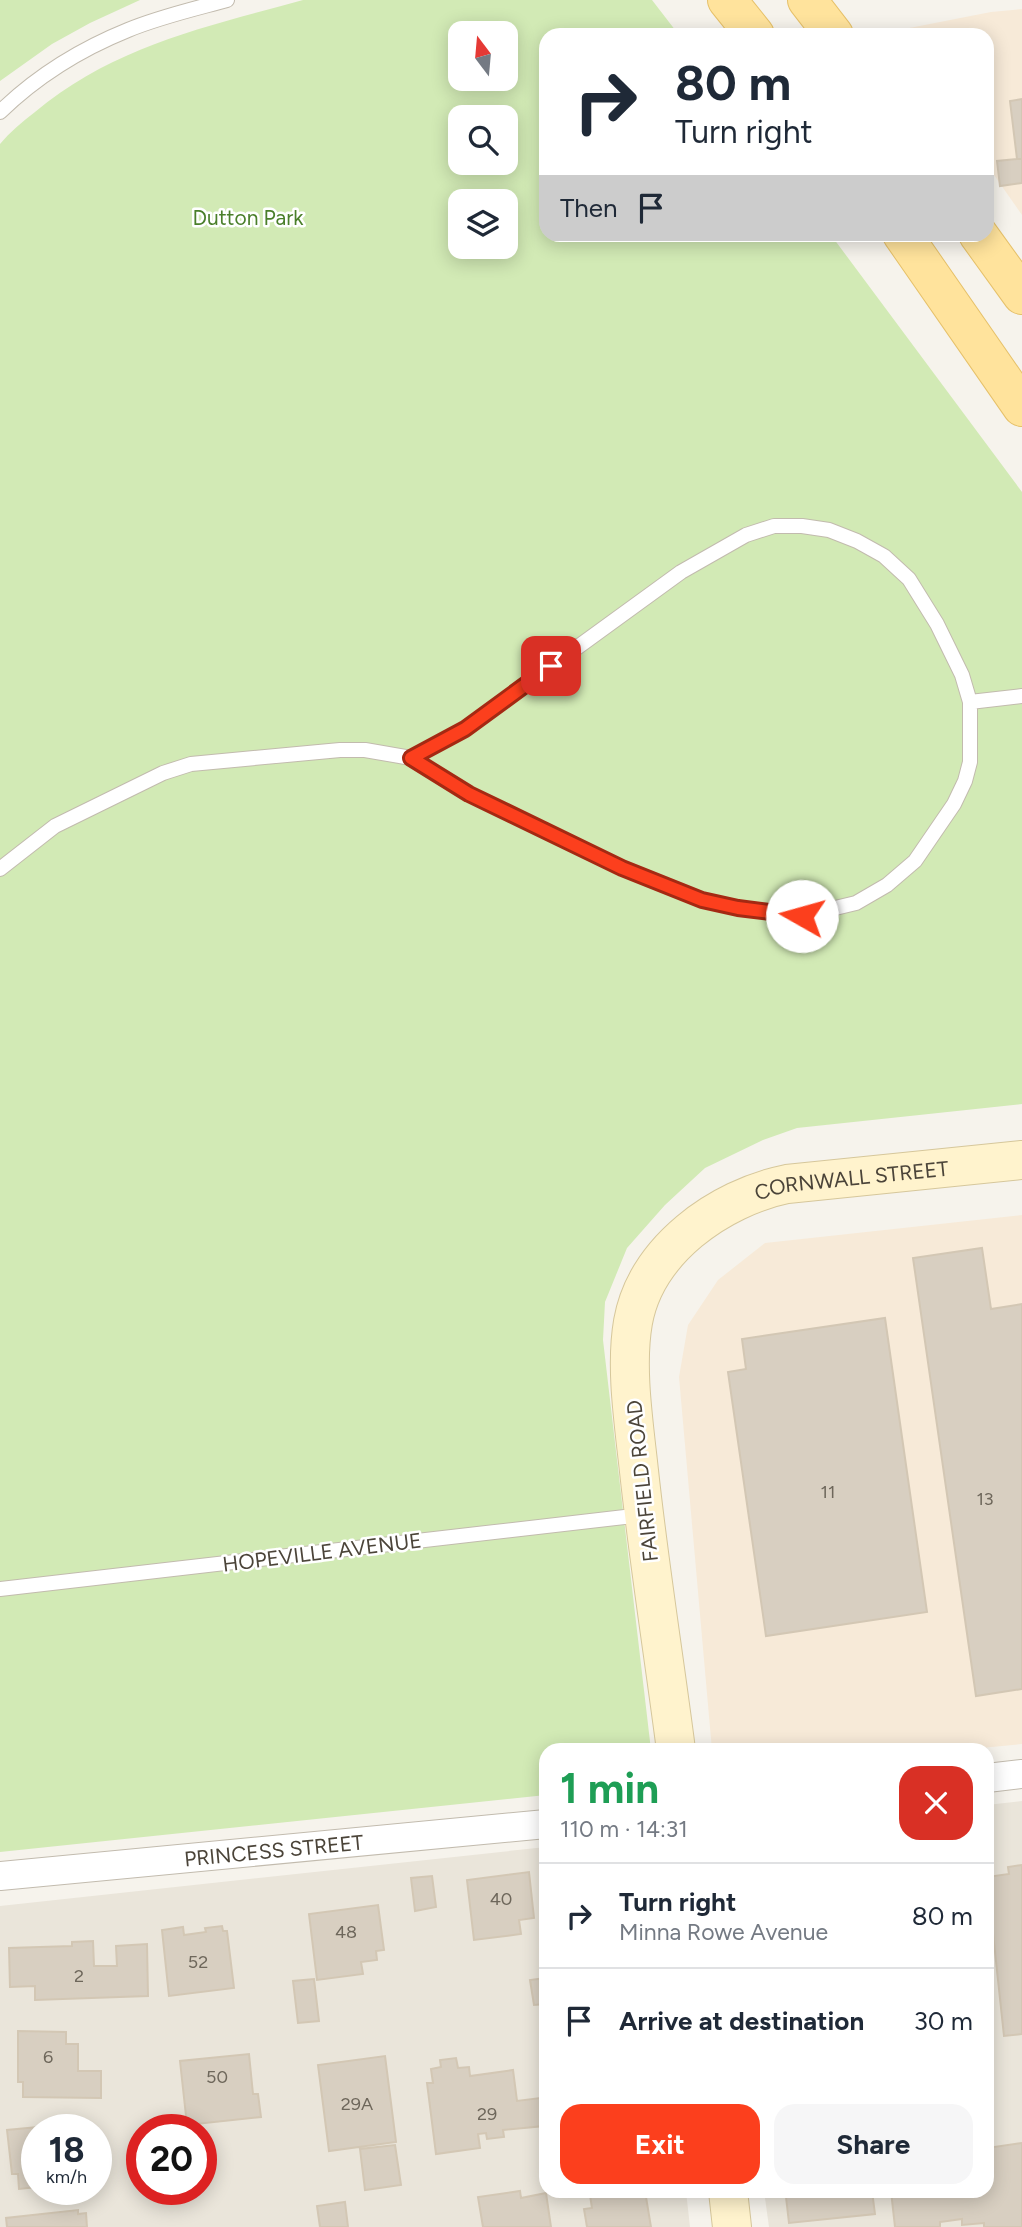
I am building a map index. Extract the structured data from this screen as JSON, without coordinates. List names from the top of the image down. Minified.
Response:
{"streets":{"main road":["CORNWALL STREET","FAIRFIELD ROAD"],"street":["PRINCESS STREET"],"lane":["HOPEVILLE AVENUE"]},"crossings":[["CORNWALL STREET","FAIRFIELD ROAD"],["FAIRFIELD ROAD","HOPEVILLE AVENUE"]],"parks":["Dutton Park"],"house_numbers":["11","13","40","48","52","2","6","50","29A","29"],"north":"top","page":{"turn":["80 m","Turn right"],"then":"Then","heading":["1 min","110 m · 14:31"],"list":[{"name":"Turn right","note":"Minna Rowe Avenue","value":"80 m"},{"name":"Arrive at destination","value":"30 m"}],"buttons":["Exit","Share"],"speed":"18 km/h","limit":"20"}}
